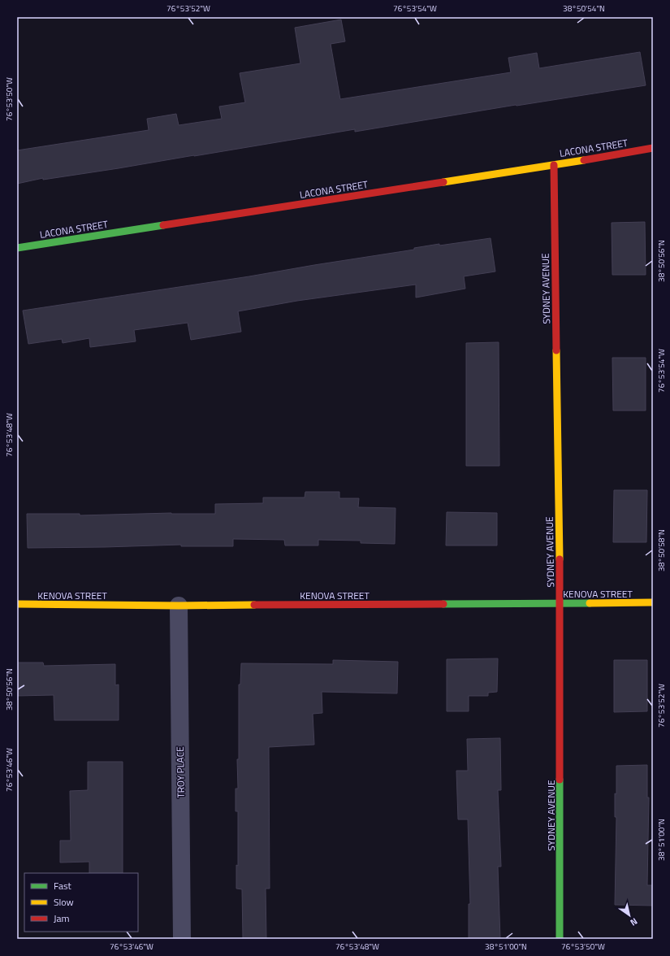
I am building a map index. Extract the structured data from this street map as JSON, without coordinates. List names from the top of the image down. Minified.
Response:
{"streets":{"street":["LACONA STREET","SYDNEY AVENUE","KENOVA STREET","TROY PLACE"]},"crossings":[["LACONA STREET","SYDNEY AVENUE"],["SYDNEY AVENUE","KENOVA STREET"],["KENOVA STREET","TROY PLACE"]],"legend":["Fast","Slow","Jam"],"north":"bottom right","coordinates":["76°53'52\"W","76°53'54\"W","38°50'54\"N","76°53'50\"W","38°50'56\"N","76°53'48\"W","38°50'58\"N","76°53'46\"W","38°51'00\"N"]}
